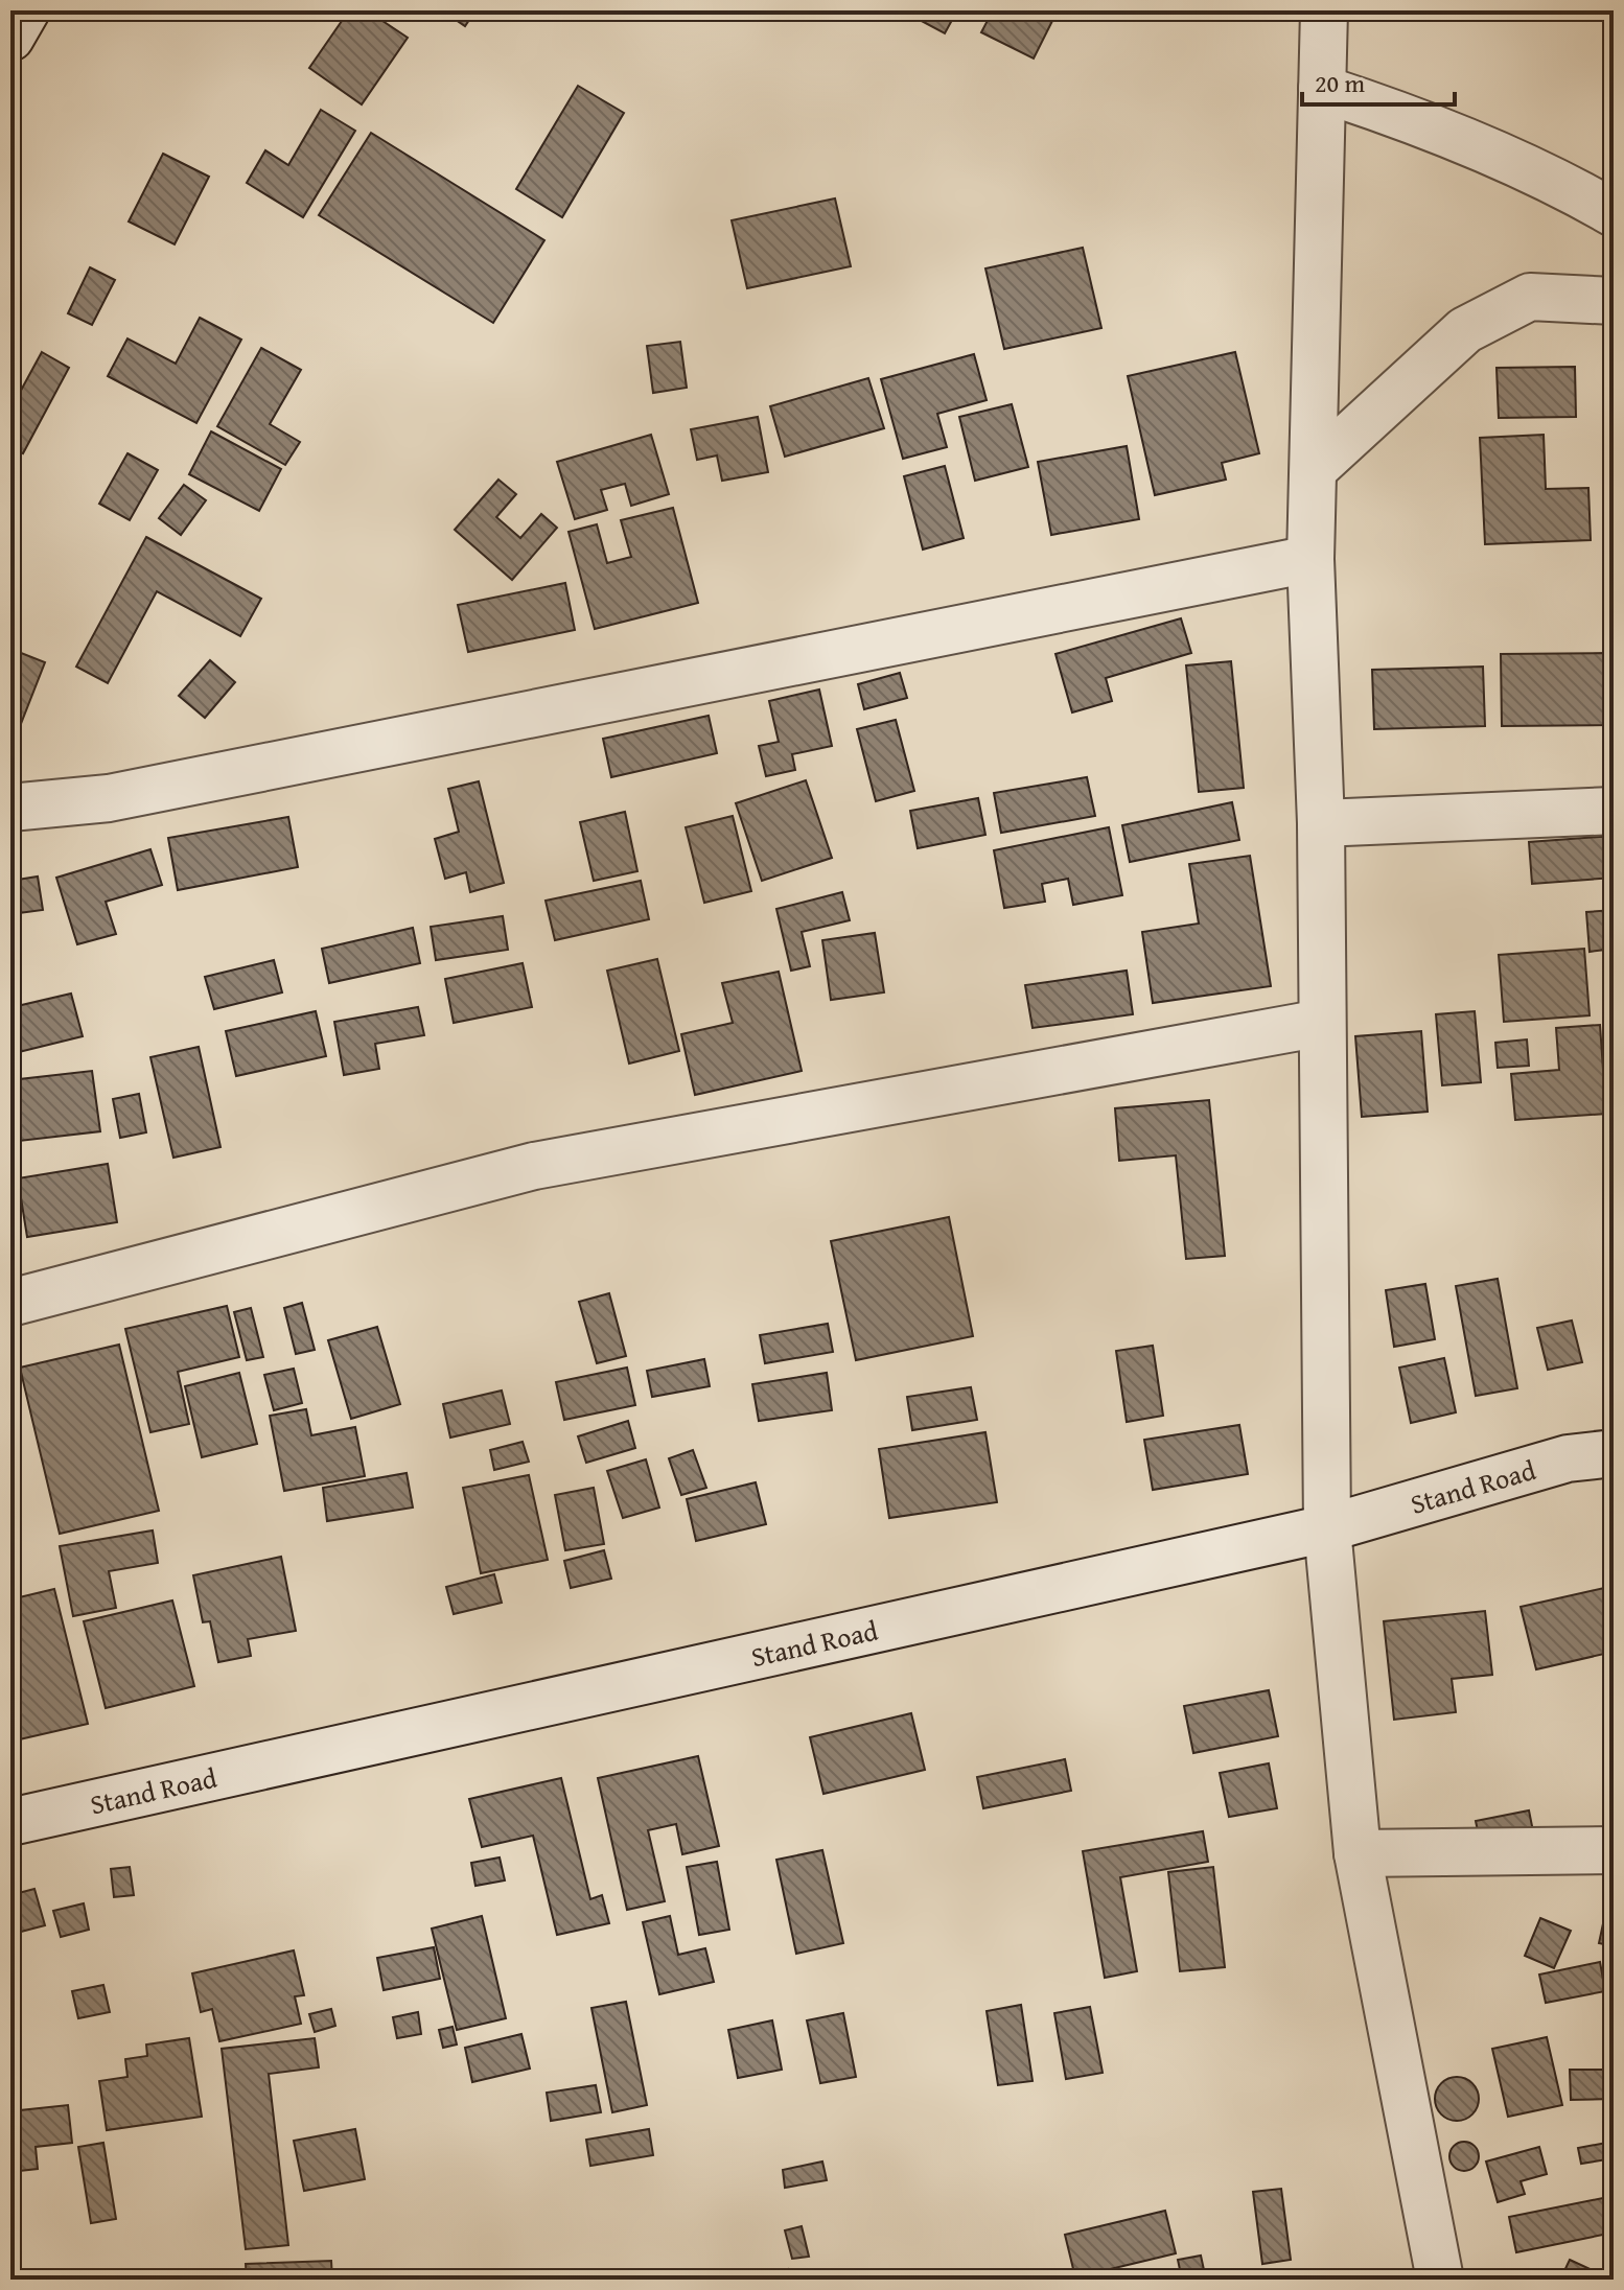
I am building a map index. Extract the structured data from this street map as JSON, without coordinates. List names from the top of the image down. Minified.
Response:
{"streets":{"street":["Stand Road"]},"scale_bar":"20 m"}
